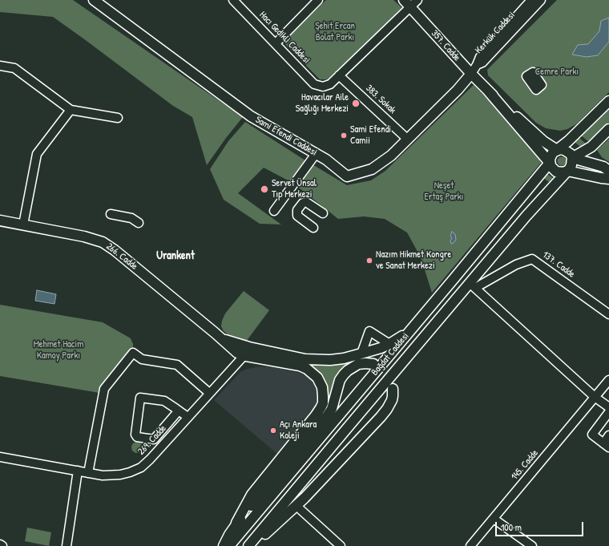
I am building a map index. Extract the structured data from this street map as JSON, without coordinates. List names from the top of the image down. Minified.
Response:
{"streets":{"main road":["357. Cadde","Sami Efendi Caddesi","266. Cadde","Bağdat Caddesi"],"street":["Kerkük Caddesi","Hacı Gedikli Caddesi","383. Sokak","137. Cadde","269. Cadde","145. Cadde"]},"crossings":[["Kerkük Caddesi","357. Cadde"],["Kerkük Caddesi","Sami Efendi Caddesi"],["Hacı Gedikli Caddesi","383. Sokak"],["357. Cadde","Sami Efendi Caddesi"],["383. Sokak","Sami Efendi Caddesi"],["266. Cadde","269. Cadde"],["137. Cadde","Bağdat Caddesi"]],"districts":["Urankent"],"parks":["Şehit Ercan Bolat Parkı","Cemre Parkı","Neşet Ertaş Parkı","Mehmet Hacim Kamoy Parkı"],"places":["Havacılar Aile Sağlığı Merkezi","Sami Efendi Camii","Servet Ünsal Tıp Merkezi","Nazım Hikmet Kongre ve Sanat Merkezi","Açı Ankara Koleji"],"scale_bar":"100 m"}
